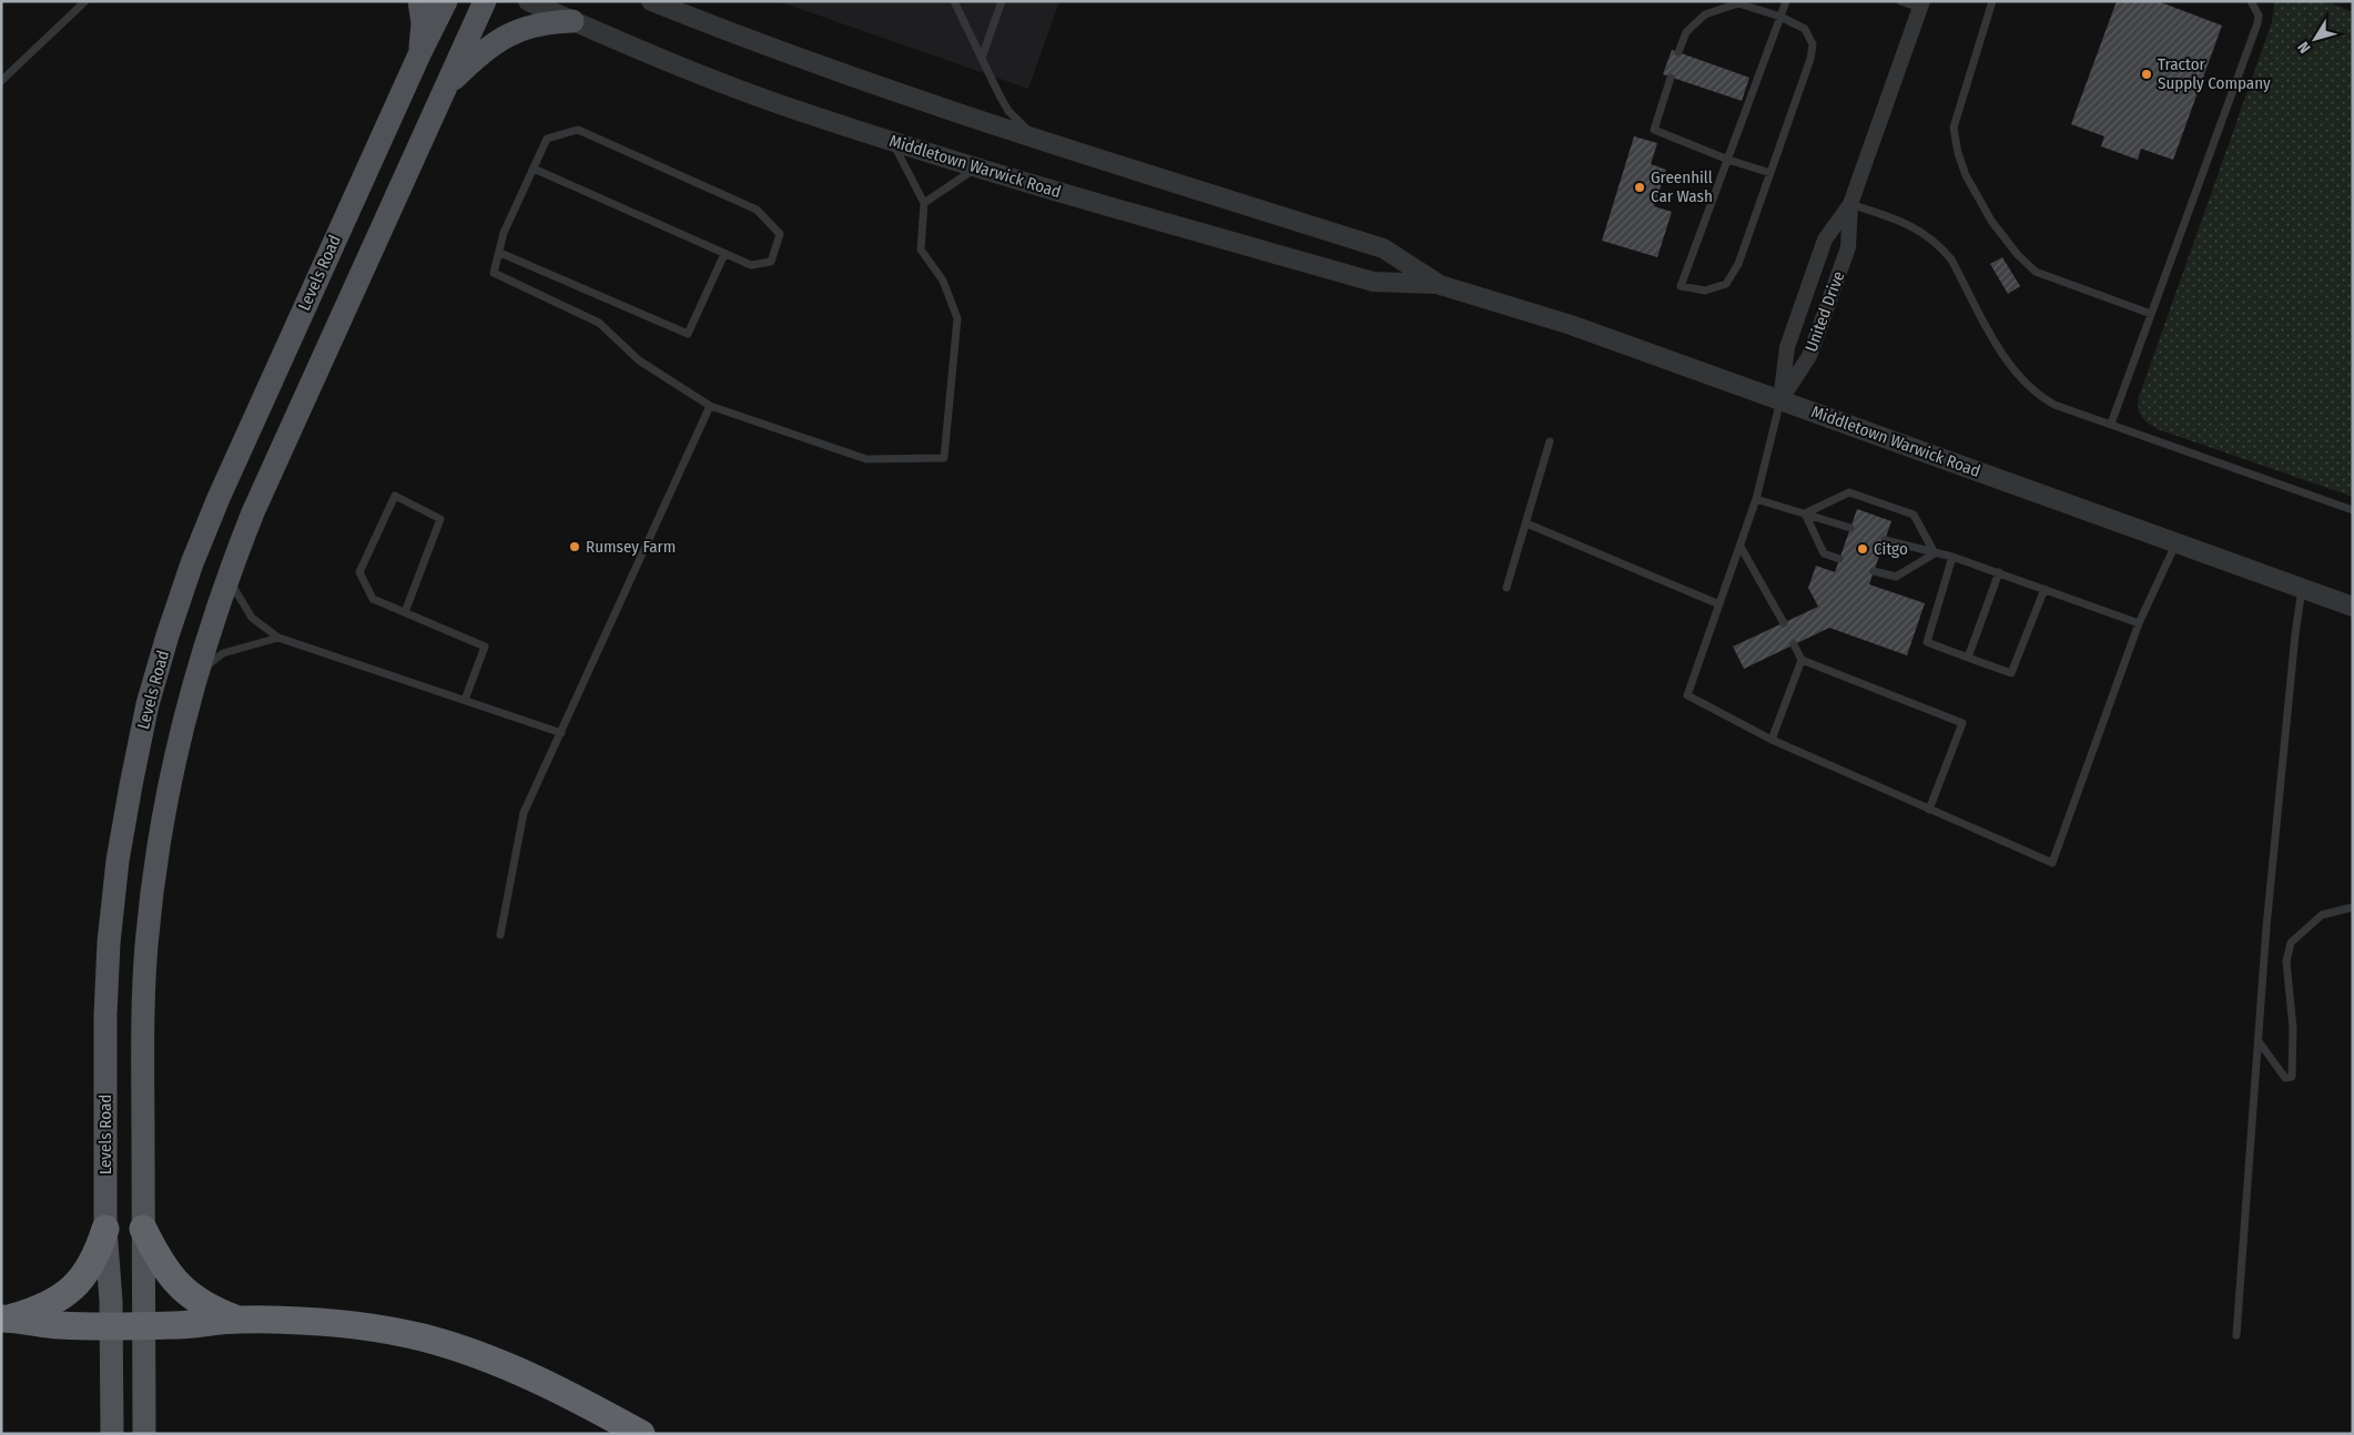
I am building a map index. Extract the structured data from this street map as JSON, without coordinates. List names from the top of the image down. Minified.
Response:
{"streets":{"main road":["Levels Road"],"street":["Middletown Warwick Road","United Drive"]},"crossings":[["Middletown Warwick Road","United Drive"]],"places":["Tractor Supply Company","Greenhill Car Wash","Rumsey Farm","Citgo"],"north":"bottom left"}
